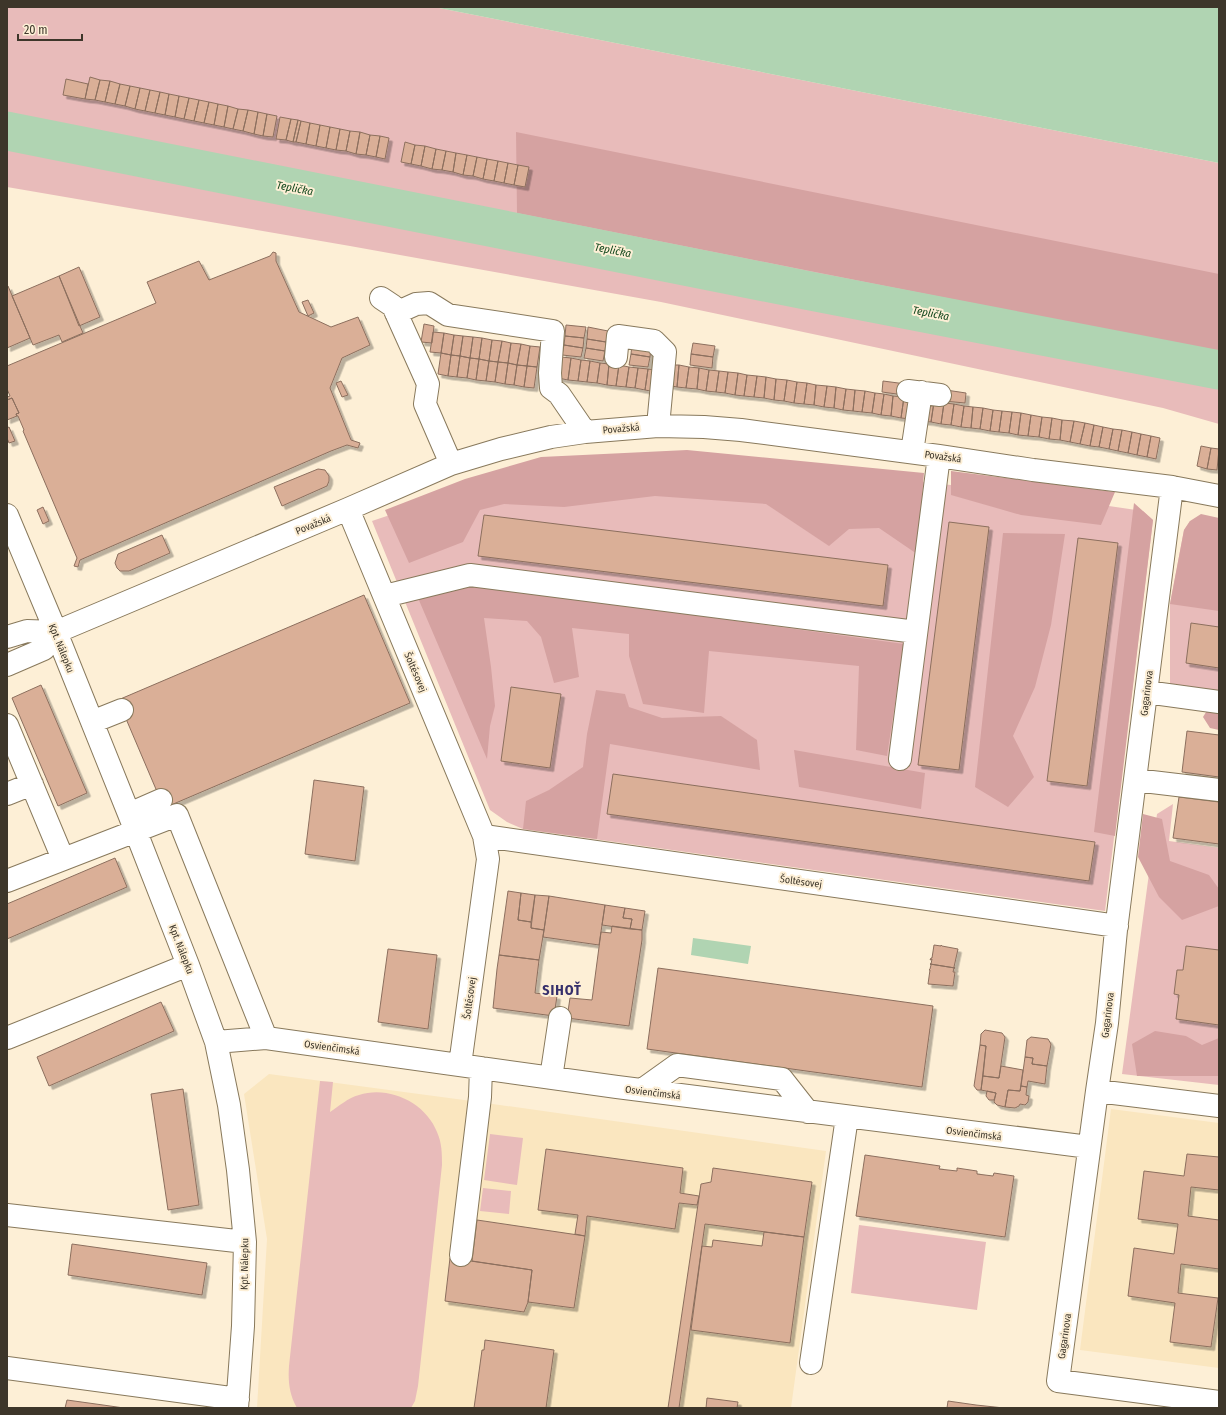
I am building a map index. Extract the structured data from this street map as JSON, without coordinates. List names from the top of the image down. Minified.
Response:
{"streets":{"street":["Považská","Kpt. Nálepku","Šoltésovej","Gagarinova","Osvienčimská"]},"crossings":[["Považská","Kpt. Nálepku"],["Považská","Šoltésovej"],["Považská","Gagarinova"],["Kpt. Nálepku","Osvienčimská"],["Šoltésovej","Gagarinova"],["Šoltésovej","Osvienčimská"],["Gagarinova","Osvienčimská"]],"districts":["SIHOŤ"],"water":["Teplička"],"scale_bar":"20 m"}
